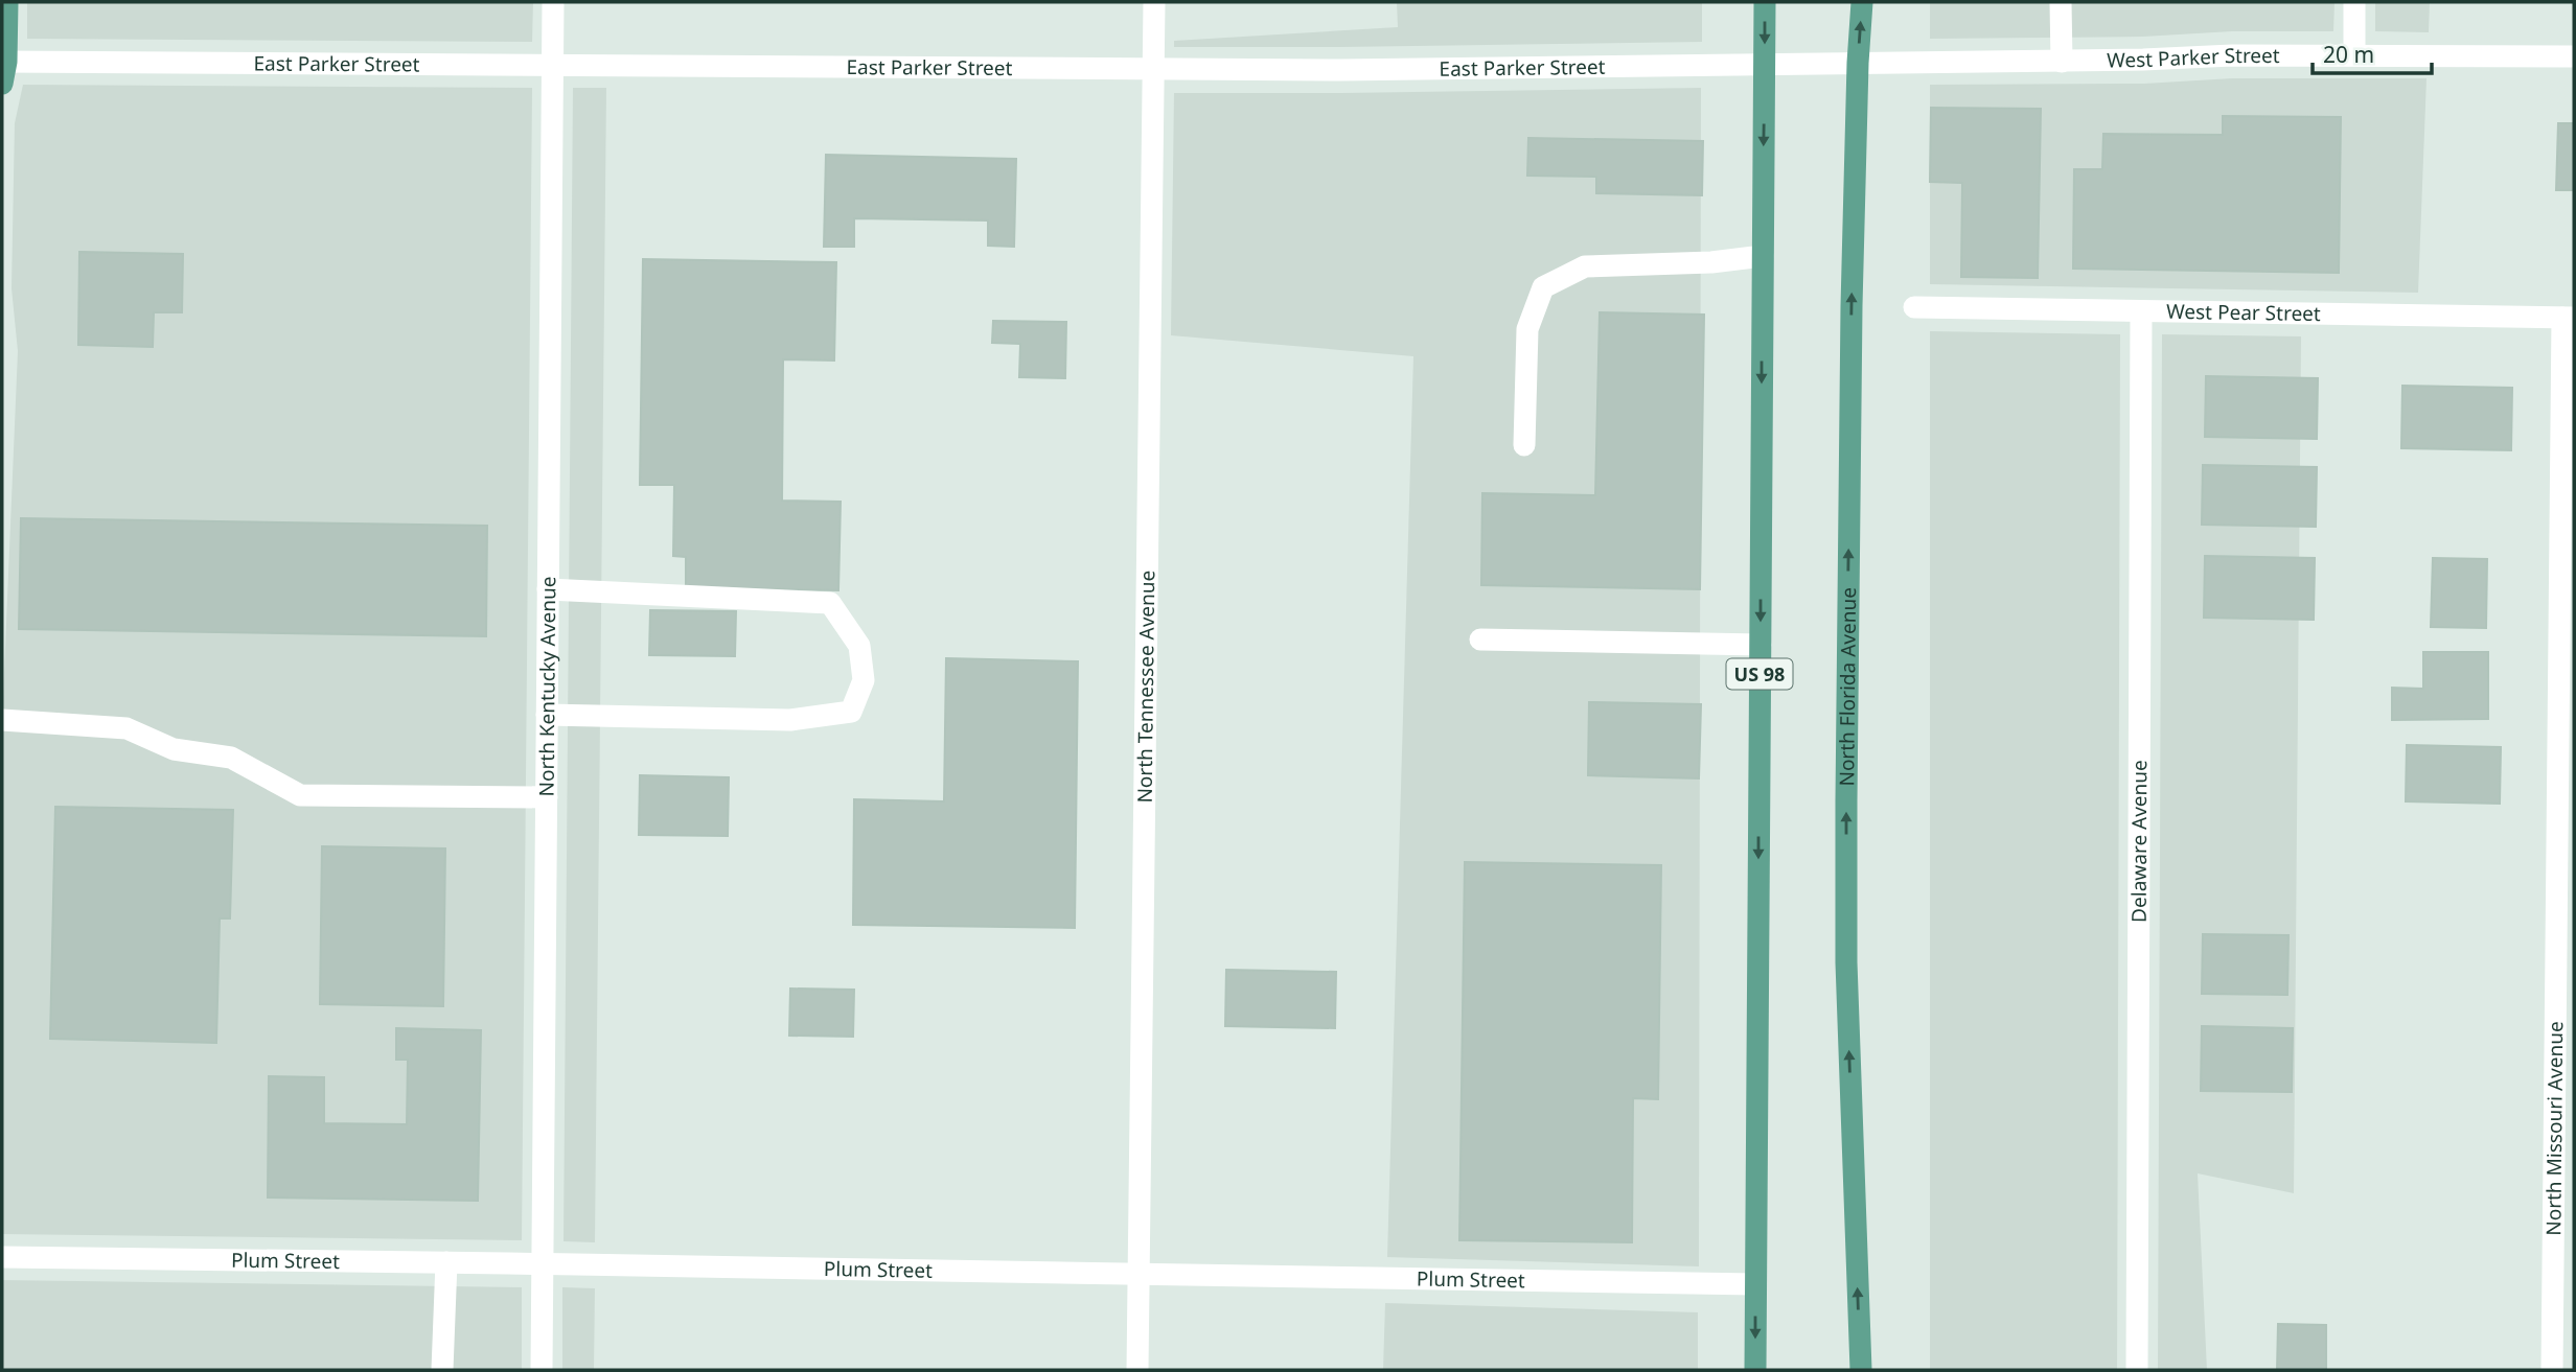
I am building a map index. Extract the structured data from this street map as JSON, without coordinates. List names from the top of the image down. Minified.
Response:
{"streets":{"main road":["US 98","North Florida Avenue"],"street":["West Parker Street","East Parker Street","West Pear Street","North Kentucky Avenue","North Tennessee Avenue","Delaware Avenue","North Missouri Avenue","Plum Street"]},"crossings":[["West Parker Street","East Parker Street"],["West Parker Street","North Florida Avenue"],["East Parker Street","US 98"],["East Parker Street","North Kentucky Avenue"],["East Parker Street","North Tennessee Avenue"],["East Parker Street","North Florida Avenue"],["West Pear Street","Delaware Avenue"],["West Pear Street","North Missouri Avenue"],["US 98","Plum Street"],["North Kentucky Avenue","Plum Street"],["North Tennessee Avenue","Plum Street"]],"scale_bar":"20 m"}
